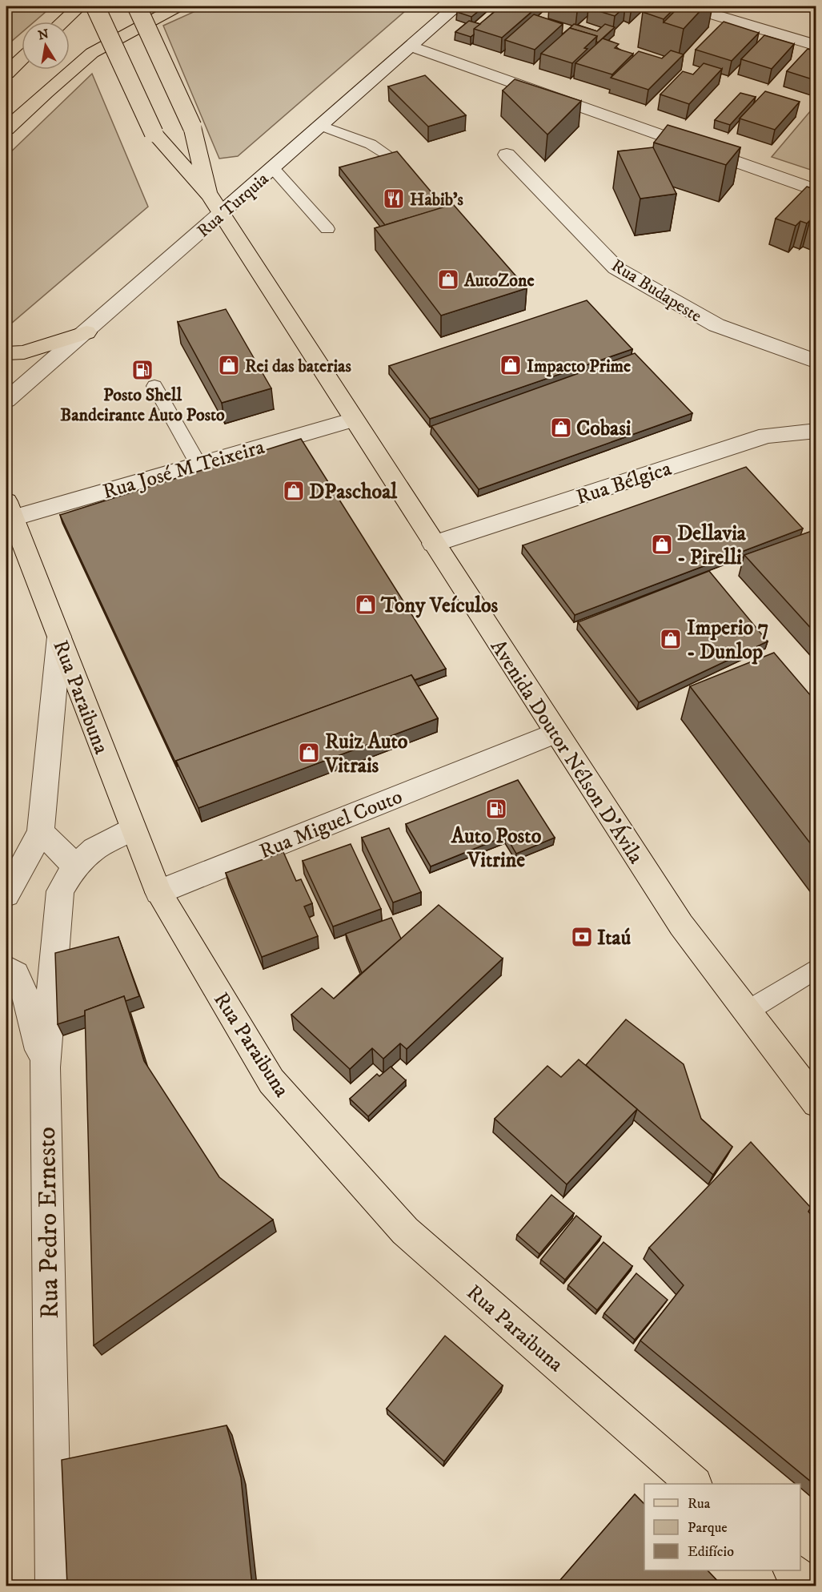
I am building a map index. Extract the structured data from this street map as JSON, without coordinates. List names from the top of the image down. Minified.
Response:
{"streets":{"main road":["Rua Paraibuna","Avenida Doutor Nélson D'Ávila"],"street":["Rua Turquia","Rua Budapeste","Rua José M Teixeira","Rua Bélgica","Rua Miguel Couto","Rua Pedro Ernesto"]},"crossings":[["Rua Turquia","Avenida Doutor Nélson D'Ávila"],["Rua José M Teixeira","Rua Paraibuna"],["Rua José M Teixeira","Avenida Doutor Nélson D'Ávila"],["Rua Bélgica","Avenida Doutor Nélson D'Ávila"],["Rua Paraibuna","Rua Miguel Couto"],["Rua Paraibuna","Rua Pedro Ernesto"],["Avenida Doutor Nélson D'Ávila","Rua Miguel Couto"]],"places":{"restaurant":["Habib's"],"shop":["AutoZone","Rei das baterias","Impacto Prime","Cobasi","DPaschoal","Dellavia - Pirelli","Tony Veículos","Imperio 7 - Dunlop","Ruiz Auto Vitrais"],"fuel station":["Posto Shell Bandeirante Auto Posto","Auto Posto Vitrine"],"bank":["Itaú"]},"legend":["Rua","Parque","Edifício"],"north":"top"}
